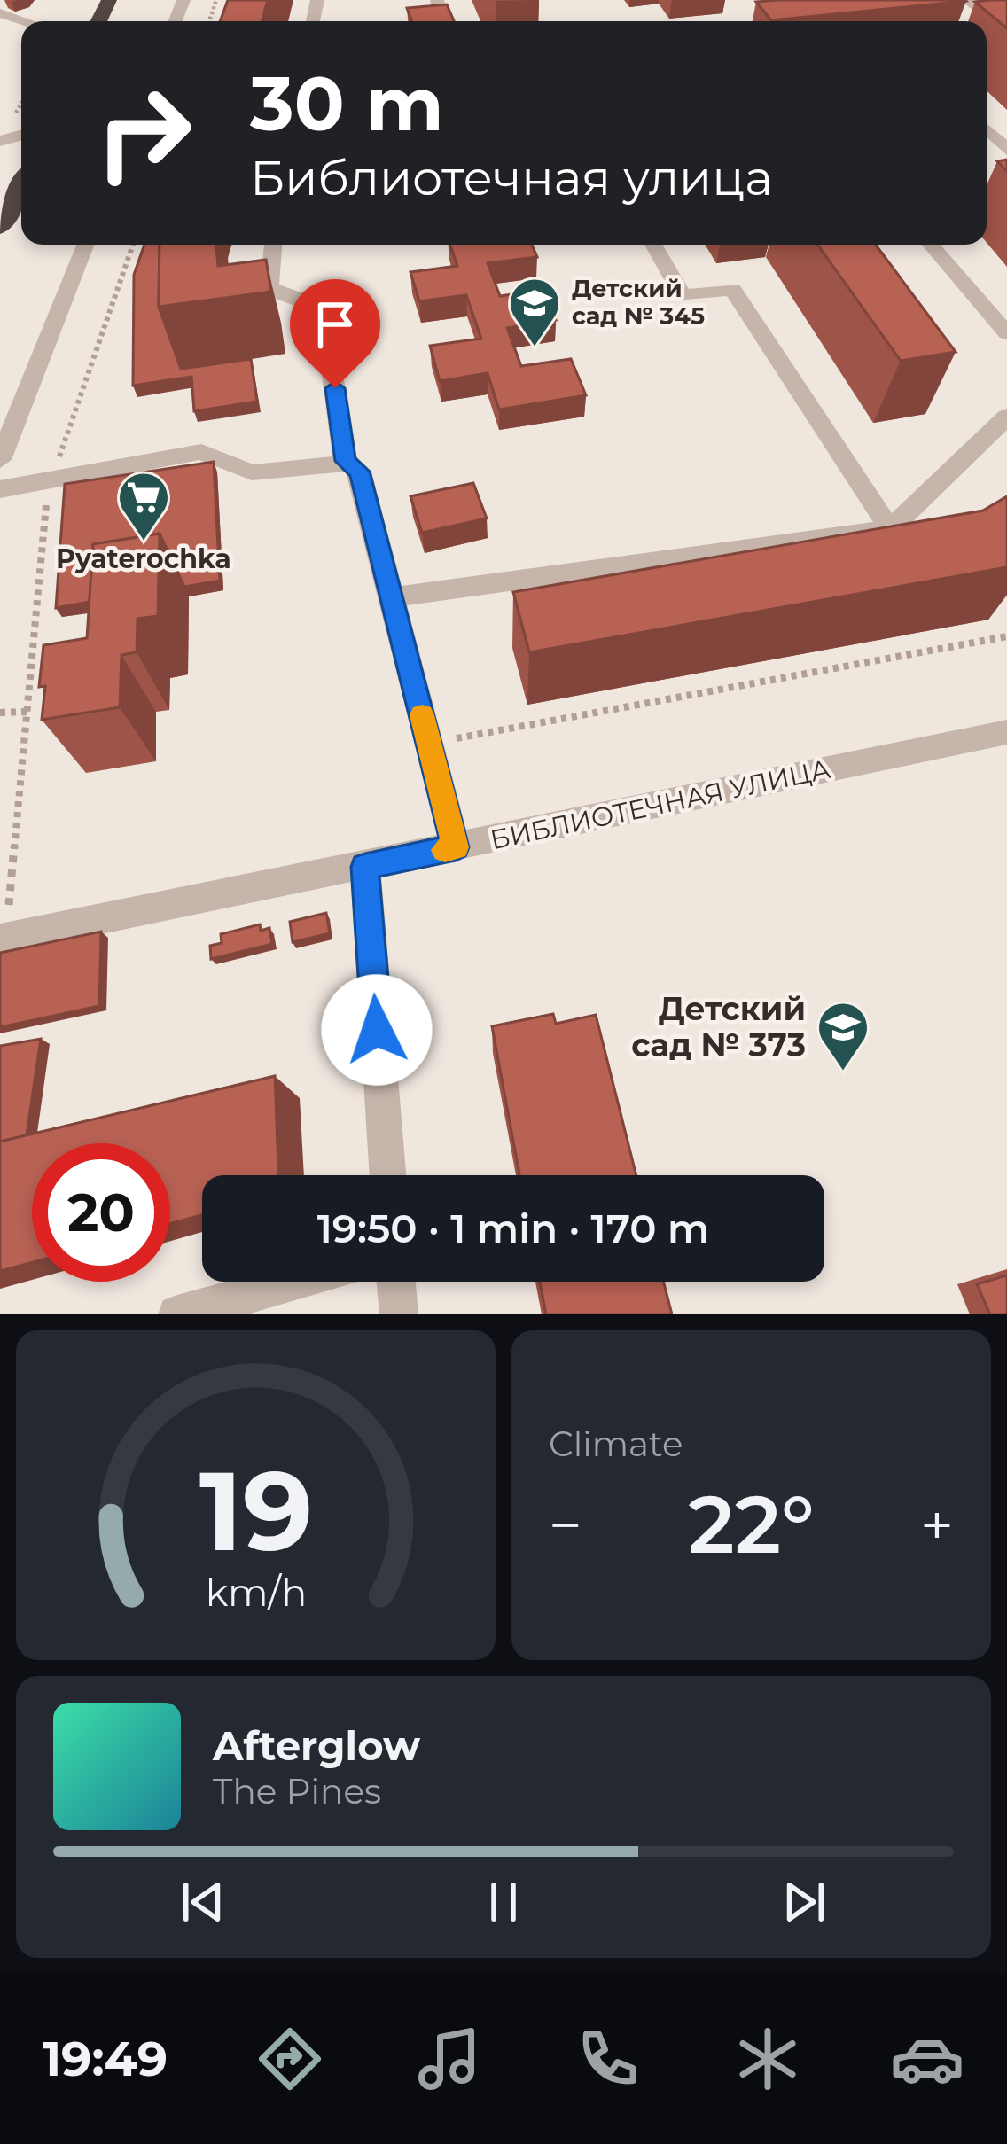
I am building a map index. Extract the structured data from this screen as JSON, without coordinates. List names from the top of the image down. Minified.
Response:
{"streets":{"street":["БИБЛИОТЕЧНАЯ УЛИЦА"]},"places":{"school or university":["Детский сад № 345","Детский сад № 373"],"supermarket":["Pyaterochka"]},"page":{"turn":["30 m","Библиотечная улица"],"limit":"20","trip":"19:50 · 1 min · 170 m","tile":"Climate","heat":["−","22°","+"],"song":["Afterglow","The Pines"],"tabs":"19:49","gauge":["19","km/h"]}}
